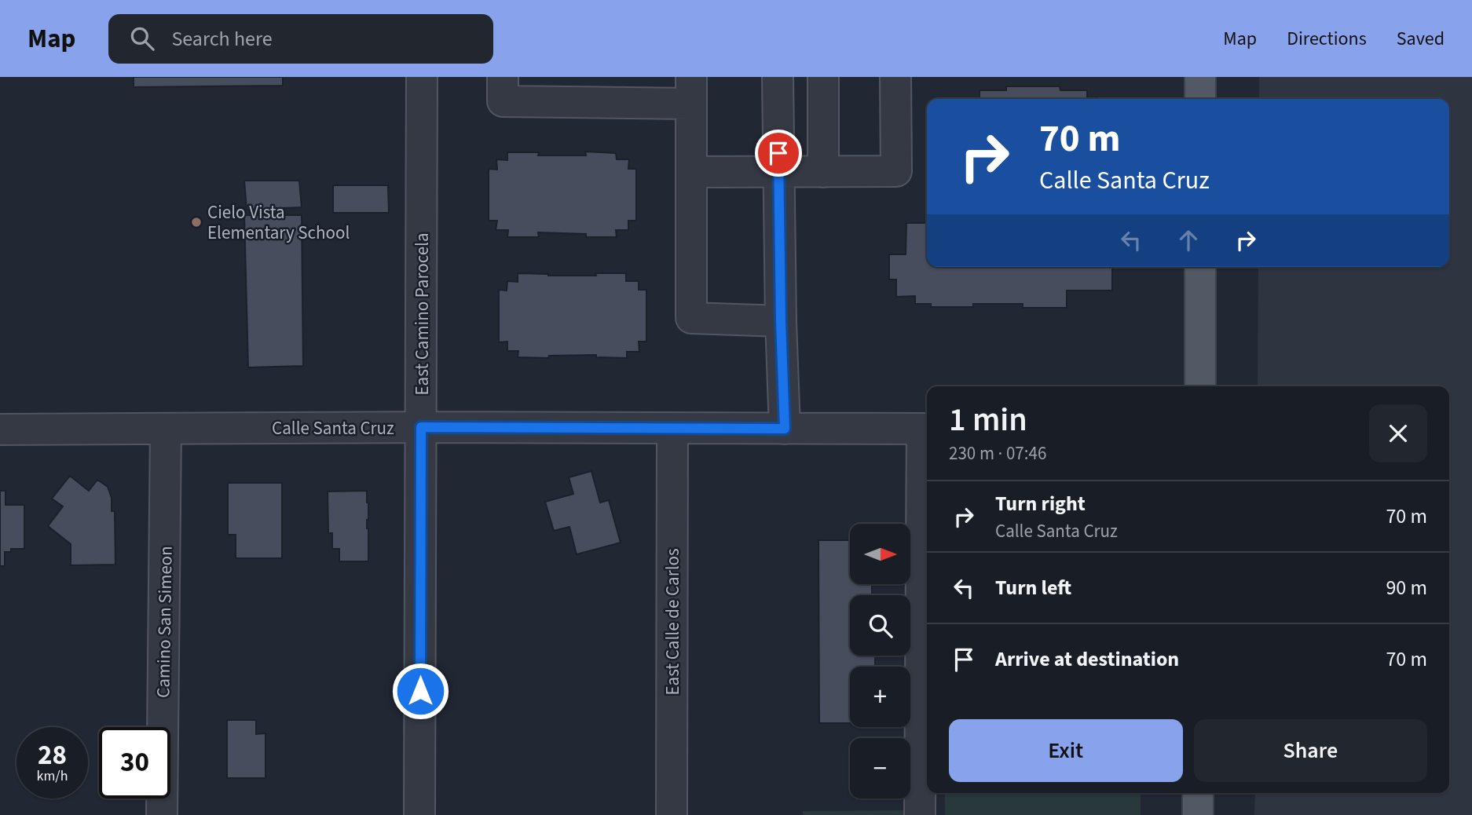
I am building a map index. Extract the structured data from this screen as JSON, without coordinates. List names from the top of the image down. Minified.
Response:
{"streets":{"street":["East Camino Parocela","Calle Santa Cruz","Camino San Simeon","East Calle de Carlos"]},"crossings":[["East Camino Parocela","Calle Santa Cruz"],["Calle Santa Cruz","Camino San Simeon"],["Calle Santa Cruz","East Calle de Carlos"]],"places":["Cielo Vista Elementary School"],"north":"right","page":{"header":"Map","search":"Search here","nav":["Map","Directions","Saved"],"turn":["70 m","Calle Santa Cruz"],"heading":["1 min","230 m · 07:46"],"list":[{"name":"Turn right","note":"Calle Santa Cruz","value":"70 m"},{"name":"Turn left","value":"90 m"},{"name":"Arrive at destination","value":"70 m"}],"map_buttons":["+","−"],"buttons":["Exit","Share"],"speed":"28 km/h","limit":"30"}}
